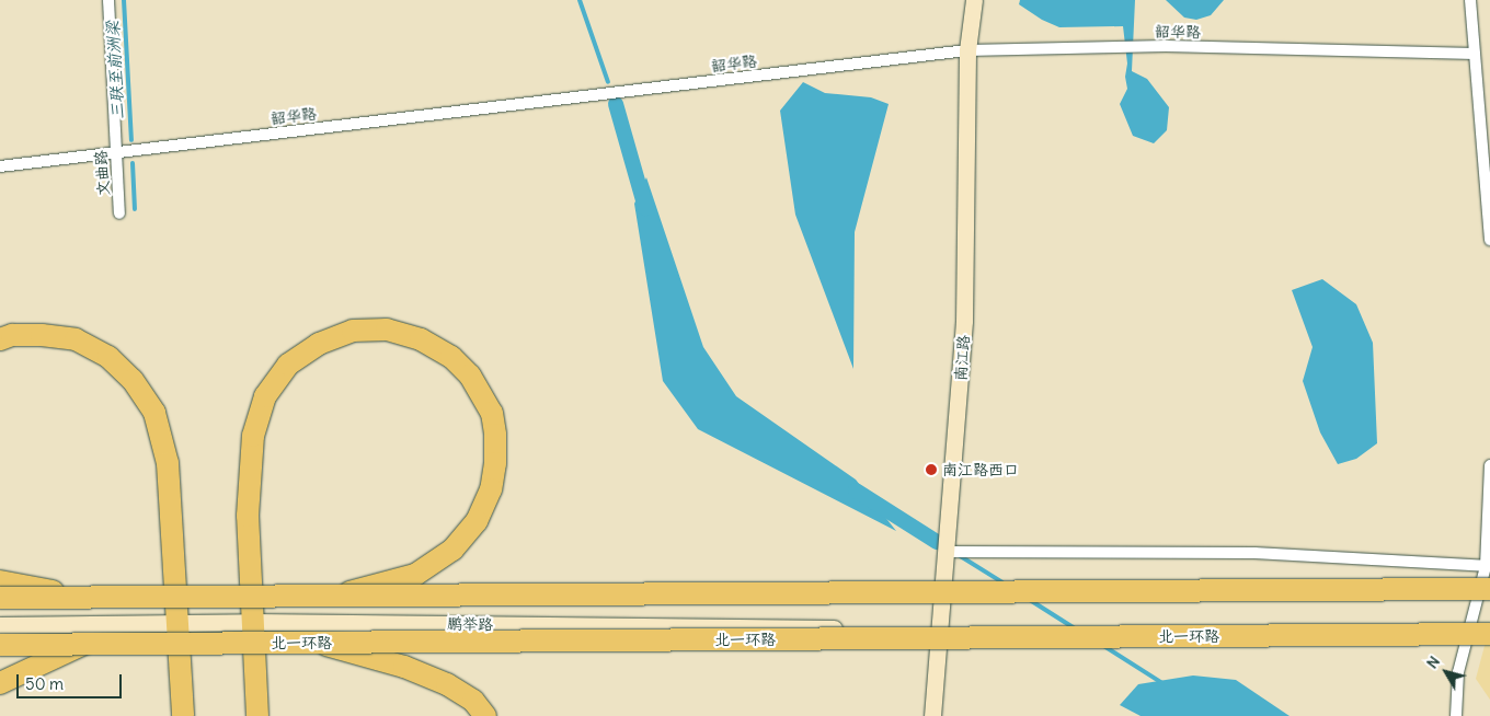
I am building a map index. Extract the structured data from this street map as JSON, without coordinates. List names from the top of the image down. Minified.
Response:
{"streets":{"highway":["北一环路"],"street":["韶华路","文曲路","南江路","鹏举路"]},"crossings":[["韶华路","文曲路"],["韶华路","南江路"],["南江路","鹏举路"]],"water":["三联至前洲梁"],"places":["南江路西口"],"scale_bar":"50 m","north":"top left"}
